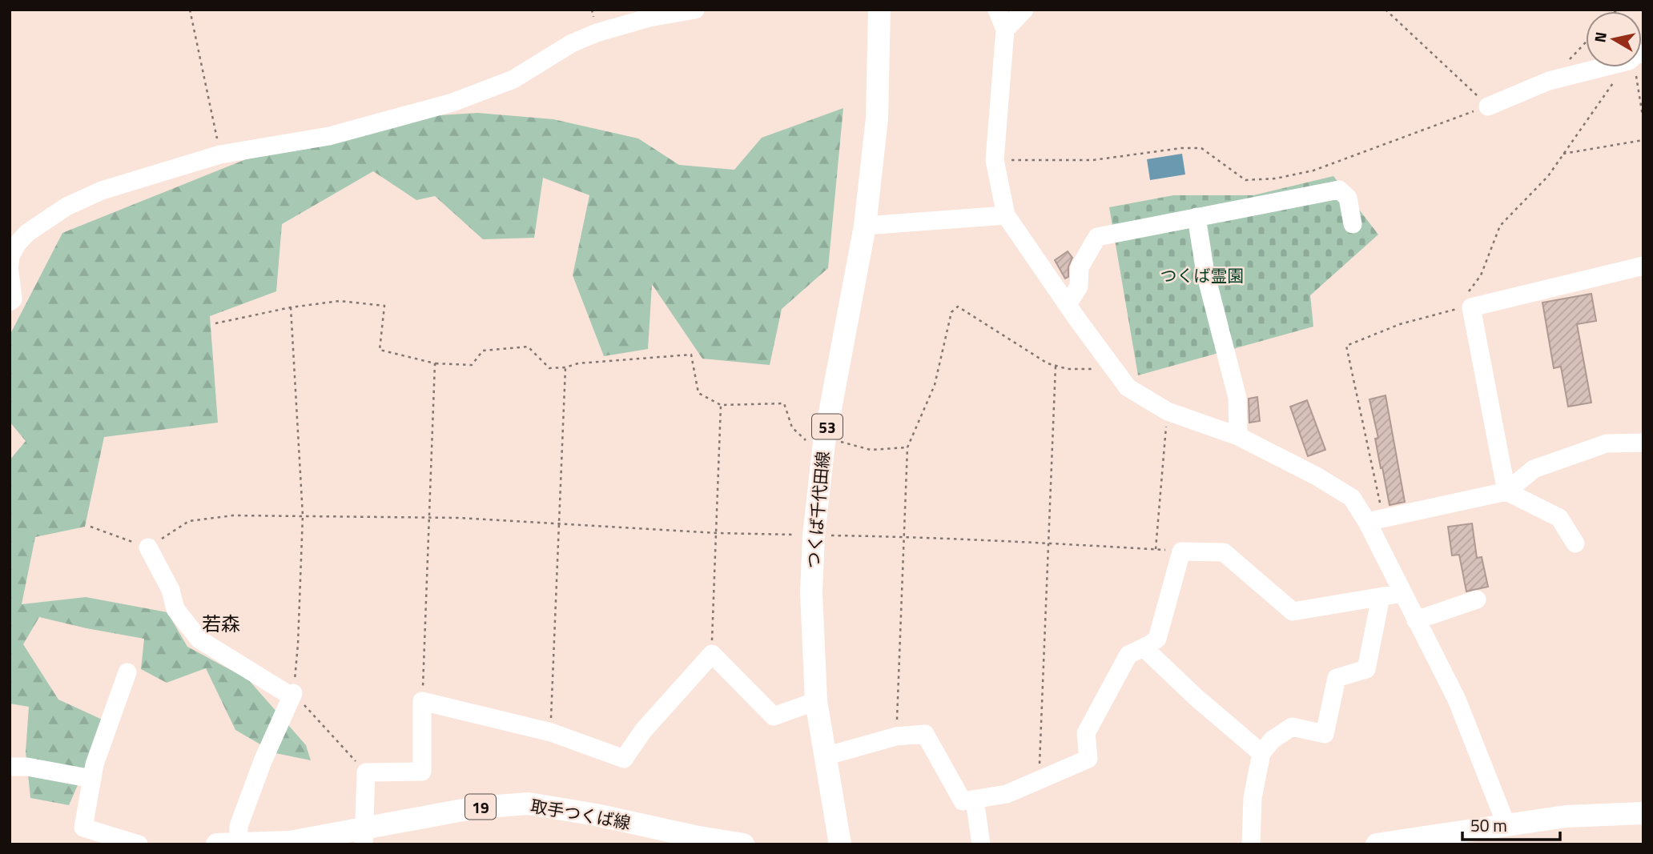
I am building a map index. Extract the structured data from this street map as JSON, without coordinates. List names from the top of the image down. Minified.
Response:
{"streets":{"main road":["53","つくば千代田線","19","取手つくば線"]},"districts":["若森"],"parks":["つくば霊園"],"scale_bar":"50 m","north":"left"}
